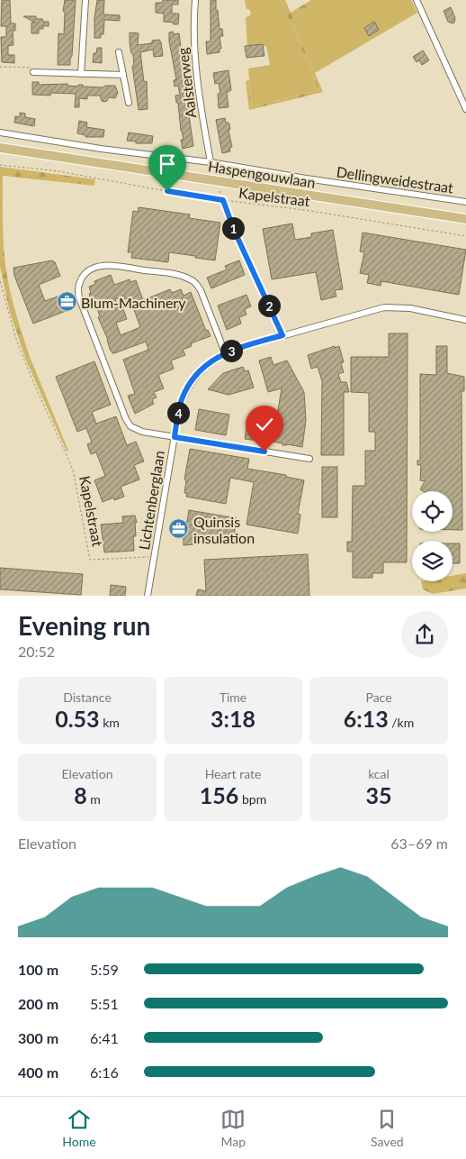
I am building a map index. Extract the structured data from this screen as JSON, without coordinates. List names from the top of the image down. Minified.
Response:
{"streets":{"main road":["Haspengouwlaan"],"street":["Aalsterweg","Dellingweidestraat","Lichtenberglaan"],"path":["Kapelstraat"]},"crossings":[["Aalsterweg","Dellingweidestraat"],["Kapelstraat","Lichtenberglaan"]],"places":{"office":["Blum-Machinery","Quinsis insulation"]},"page":{"pins":["1","2","3","4"],"heading":["Evening run","20:52"],"stats":[["Distance","0.53 km"],["Time","3:18"],["Pace","6:13 /km"],["Elevation","8 m"],["Heart rate","156 bpm"],["kcal","35"]],"chart":["Elevation","63–69 m"],"list":[{"name":"100 m","note":"5:59"},{"name":"200 m","note":"5:51"},{"name":"300 m","note":"6:41"},{"name":"400 m","note":"6:16"}],"tabs":["Home","Map","Saved"]}}
